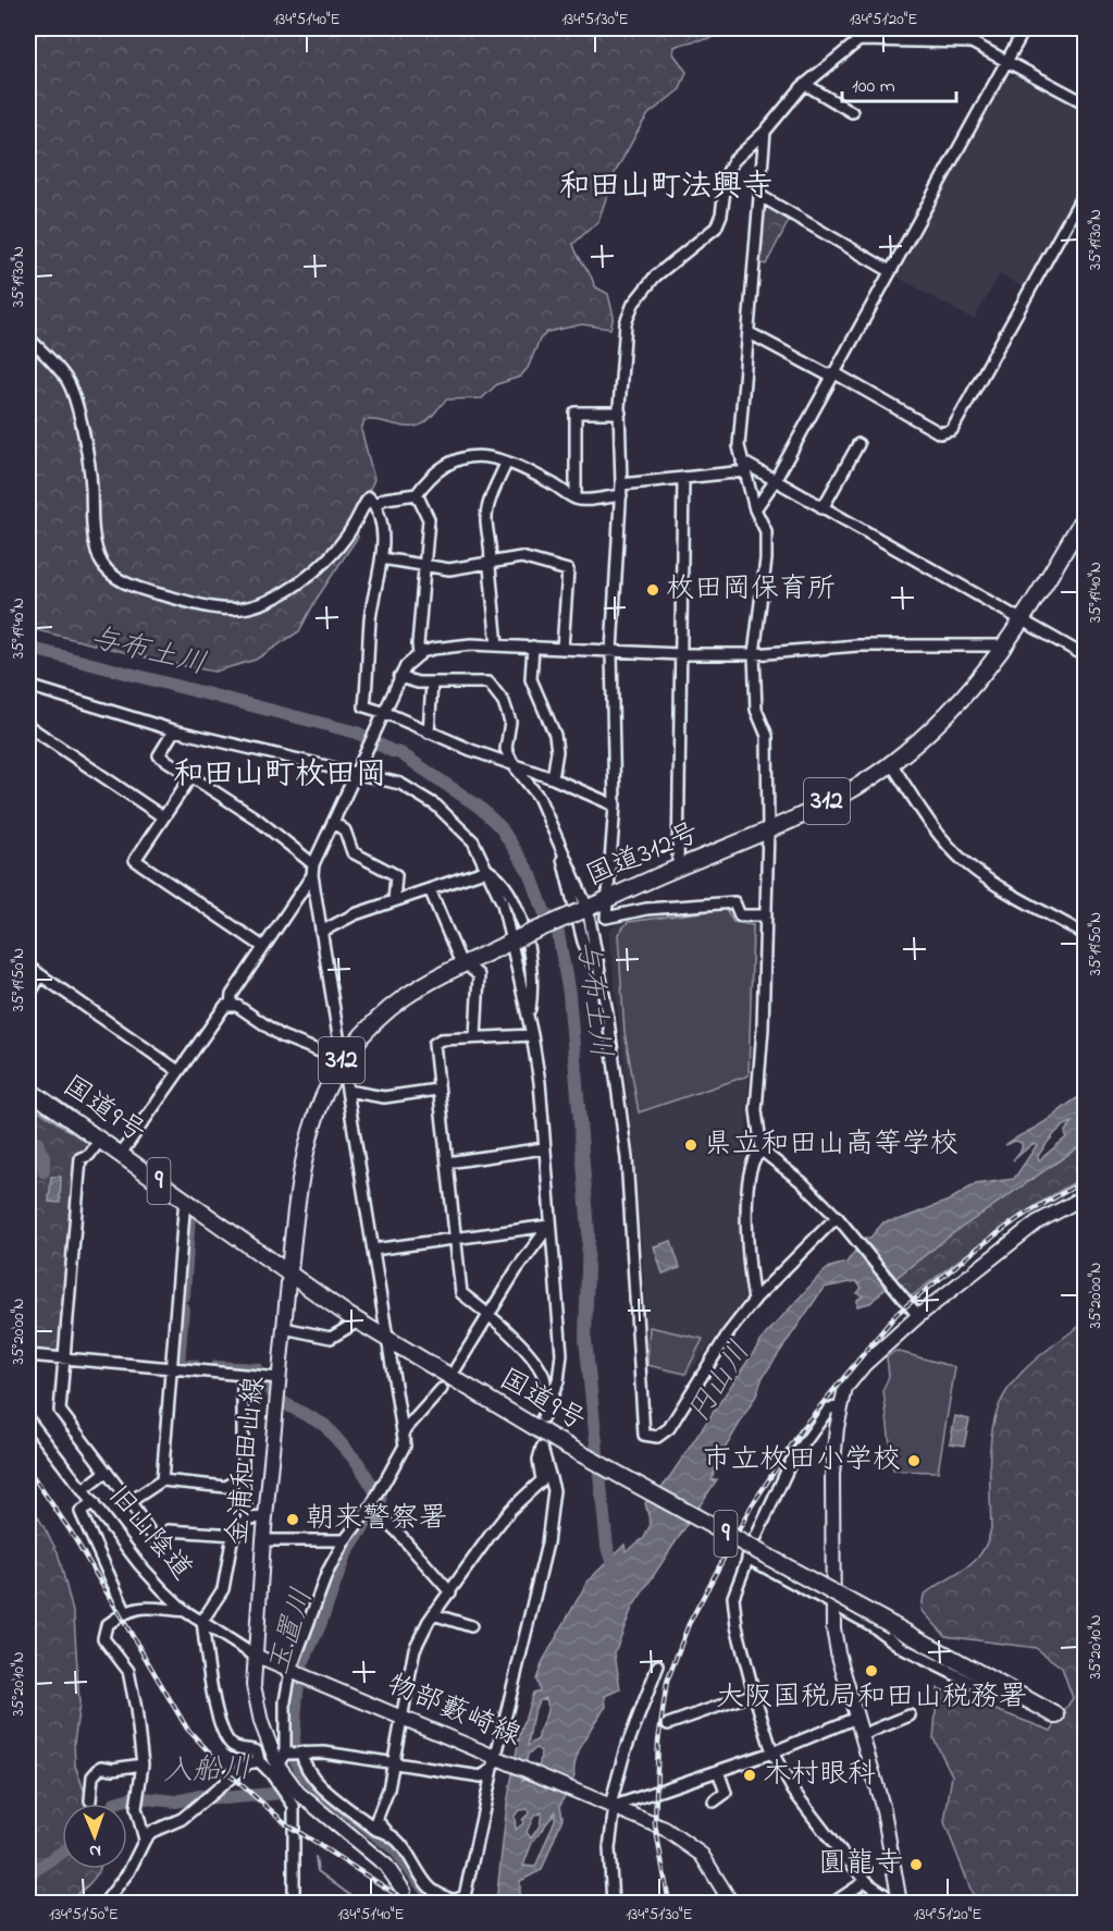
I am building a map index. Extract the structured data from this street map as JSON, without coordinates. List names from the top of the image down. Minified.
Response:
{"streets":{"highway":["312","国道312号","国道9号","9"],"main road":["金浦和田山線","物部藪崎線"],"street":["旧山陰道"]},"crossings":[["国道312号","国道9号"],["国道312号","金浦和田山線"],["国道9号","金浦和田山線"],["金浦和田山線","旧山陰道"],["金浦和田山線","物部藪崎線"],["旧山陰道","物部藪崎線"]],"districts":["和田山町法興寺","和田山町枚田岡"],"water":["与布土川","円山川","玉置川","入船川"],"places":["枚田岡保育所","県立和田山高等学校","市立枚田小学校","朝来警察署","大阪国税局和田山税務署","木村眼科","圓龍寺"],"scale_bar":"100 m","north":"bottom","coordinates":["134°51'40\"E","134°51'30\"E","134°51'20\"E","35°19'30\"N","35°19'40\"N","35°19'50\"N","35°20'00\"N","35°20'10\"N","134°51'50\"E"]}
